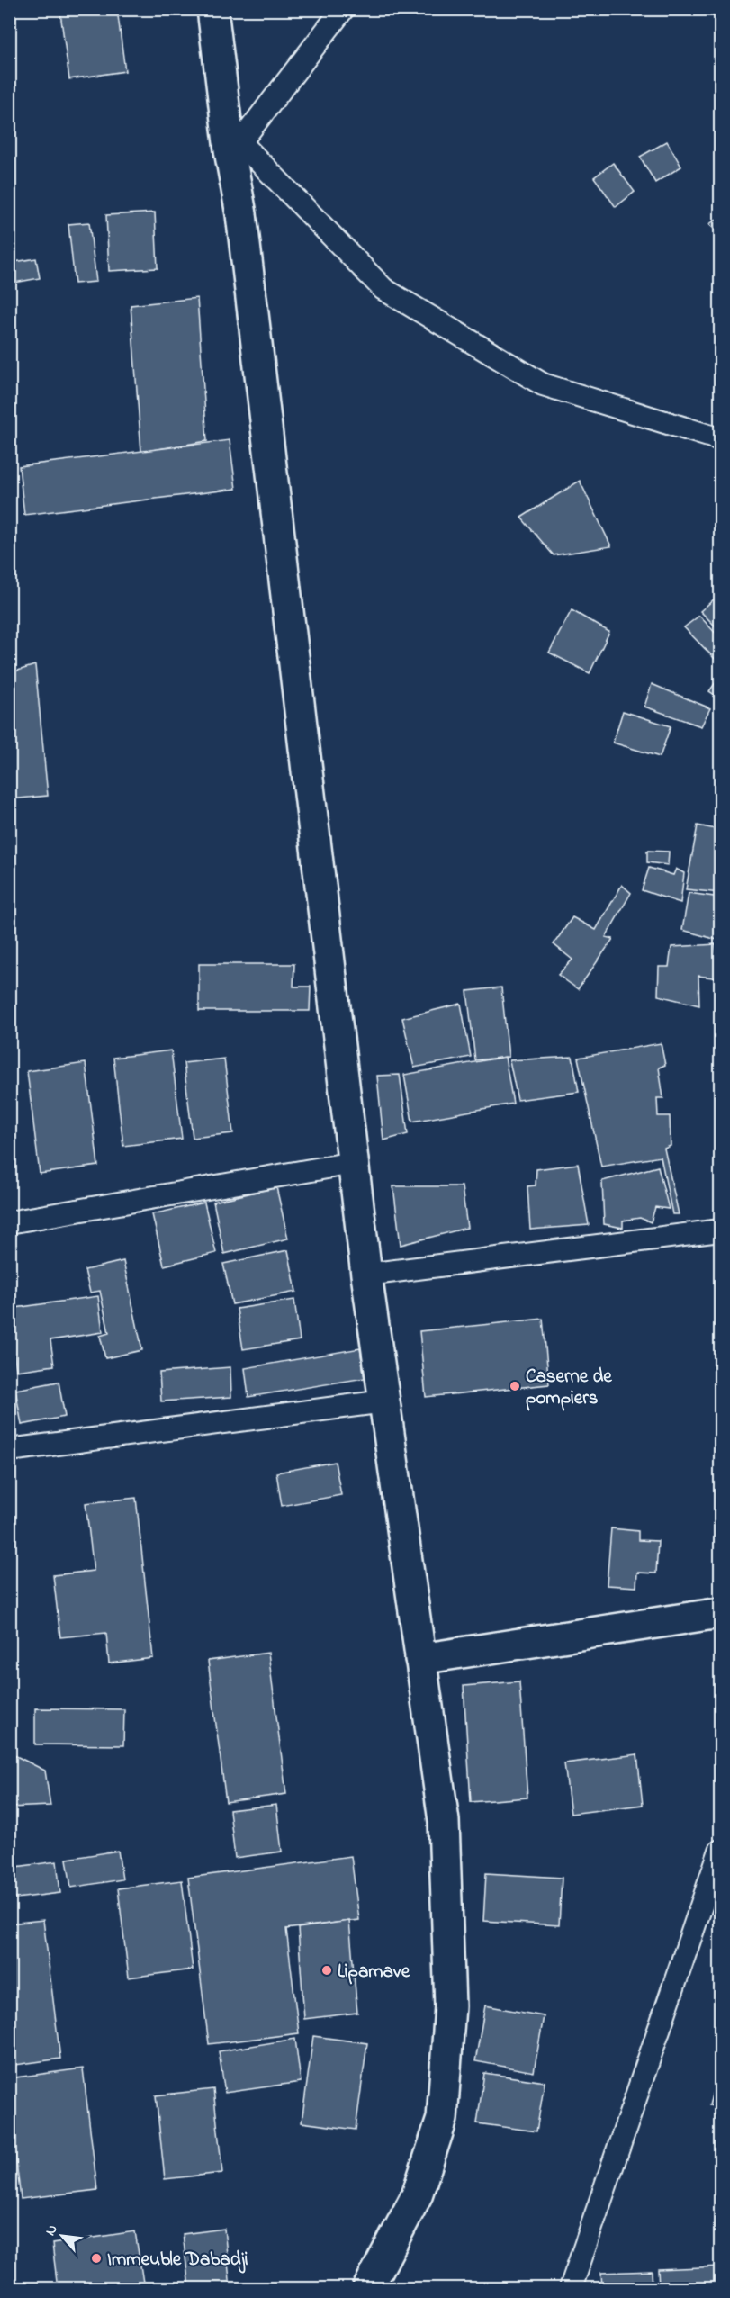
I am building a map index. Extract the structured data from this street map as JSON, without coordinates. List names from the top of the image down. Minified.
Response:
{"places":["Caserne de pompiers","Lipamave","Immeuble Dabadji"],"north":"top left"}
